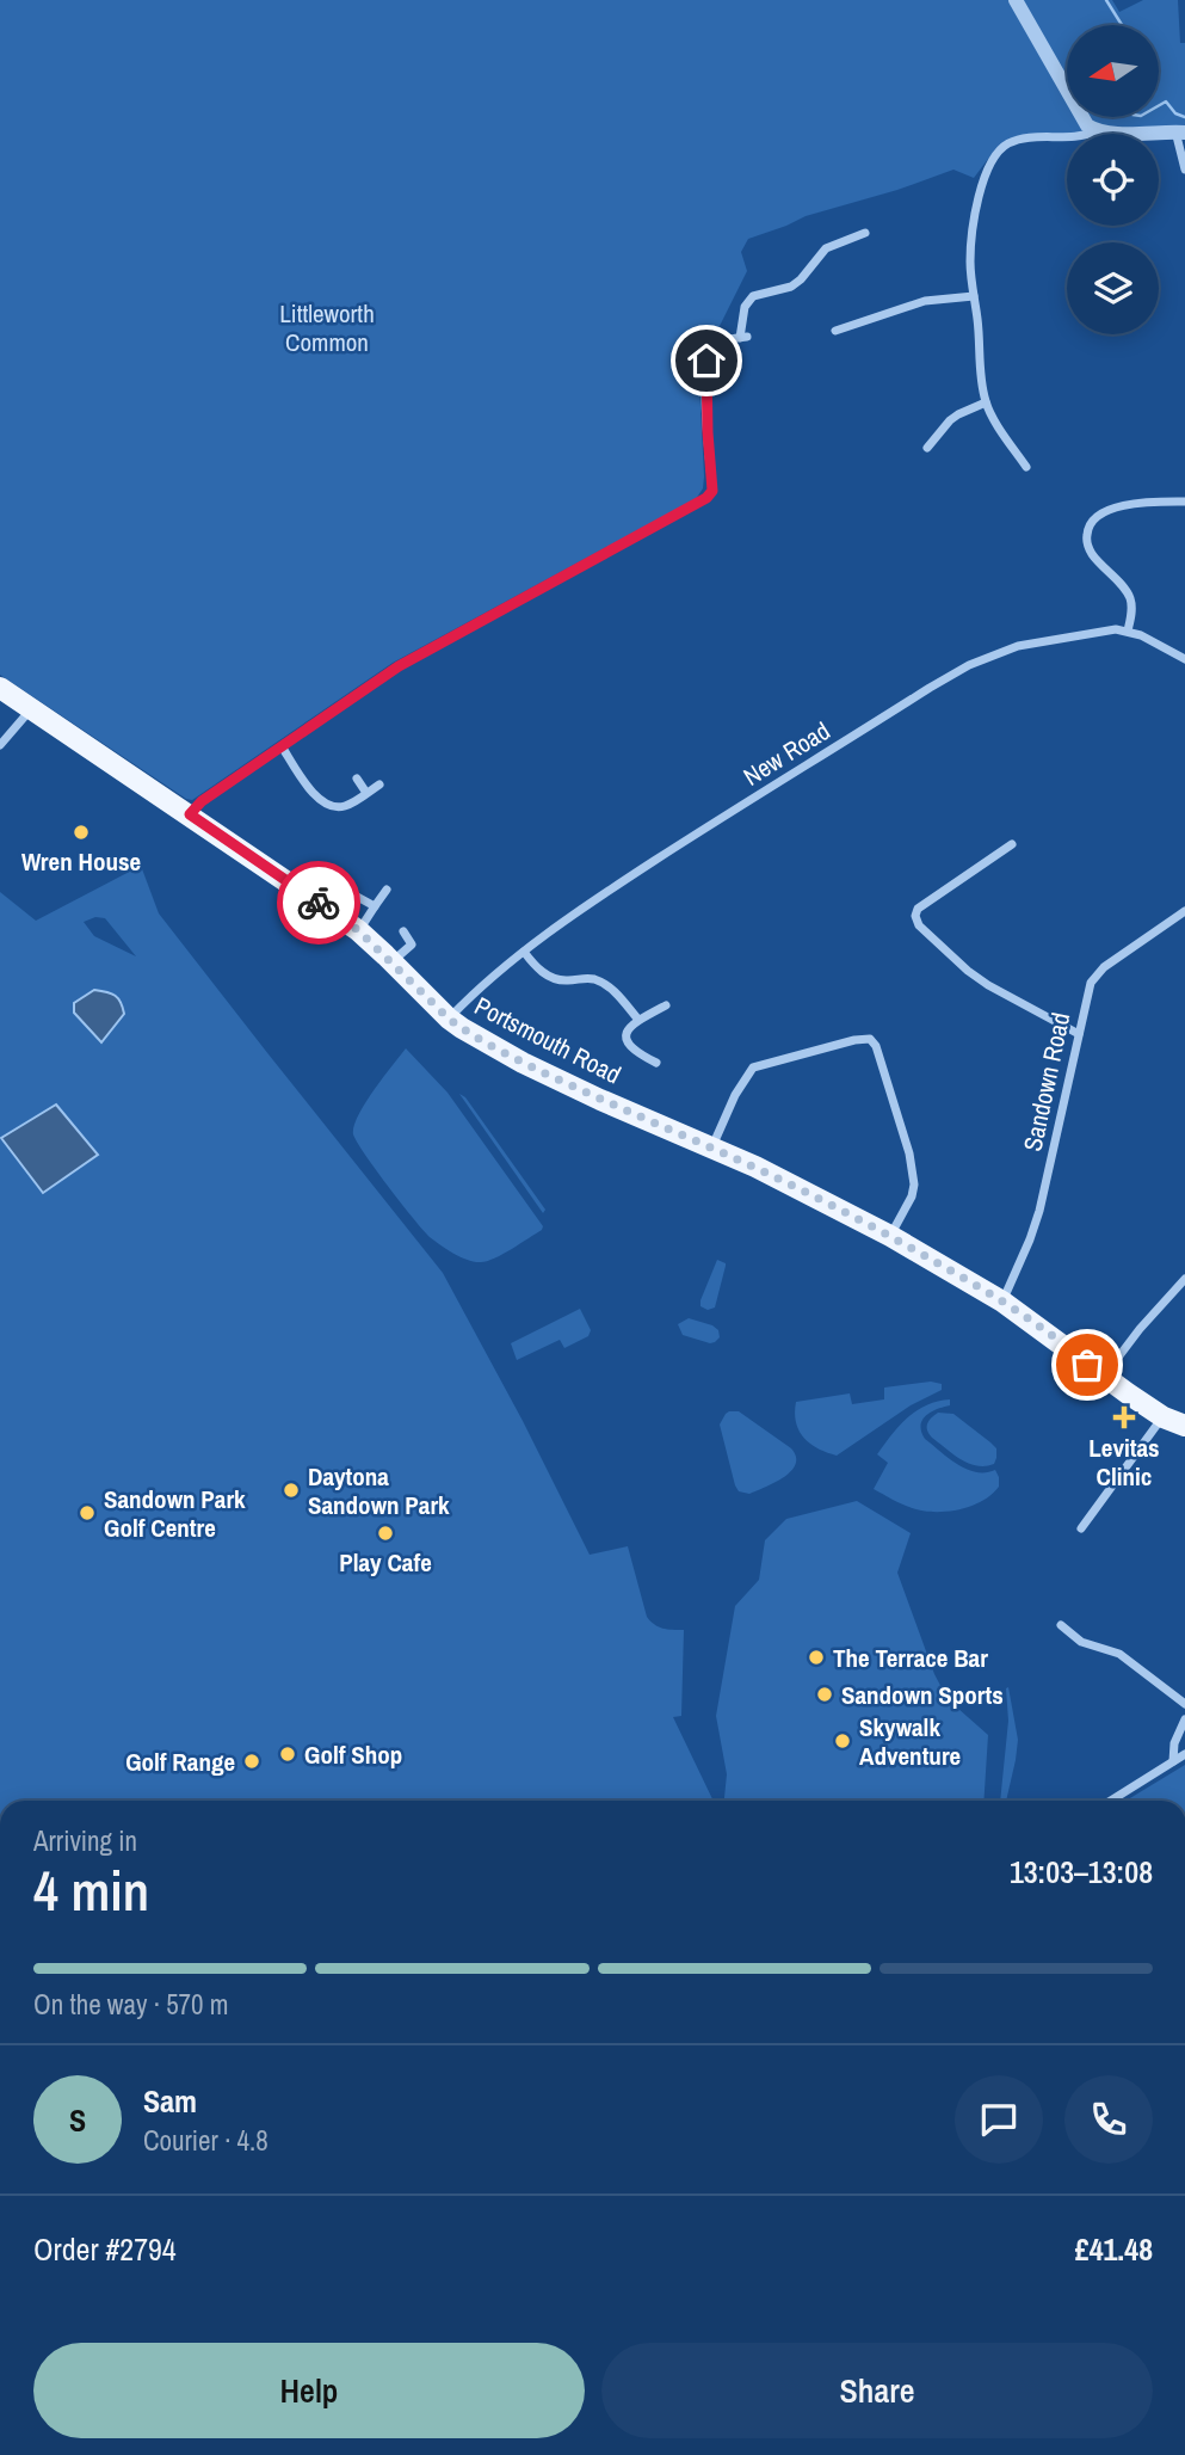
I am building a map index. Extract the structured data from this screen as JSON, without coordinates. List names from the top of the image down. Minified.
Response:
{"streets":{"main road":["Portsmouth Road"],"street":["New Road","Sandown Road"]},"crossings":[["New Road","Portsmouth Road"],["Portsmouth Road","Sandown Road"]],"parks":["Littleworth Common"],"places":{"other":["Wren House","Daytona Sandown Park","Sandown Park Golf Centre","Play Cafe","The Terrace Bar","Sandown Sports","Skywalk Adventure","Golf Shop","Golf Range"],"health":["Levitas Clinic"]},"north":"left","page":{"heading":["4 min","Arriving in","13:03–13:08"],"panel":["Sam","Courier · 4.8","Order #2794","£41.48"],"bar":"On the way · 570 m","round":"S","buttons":["Help","Share"]}}
